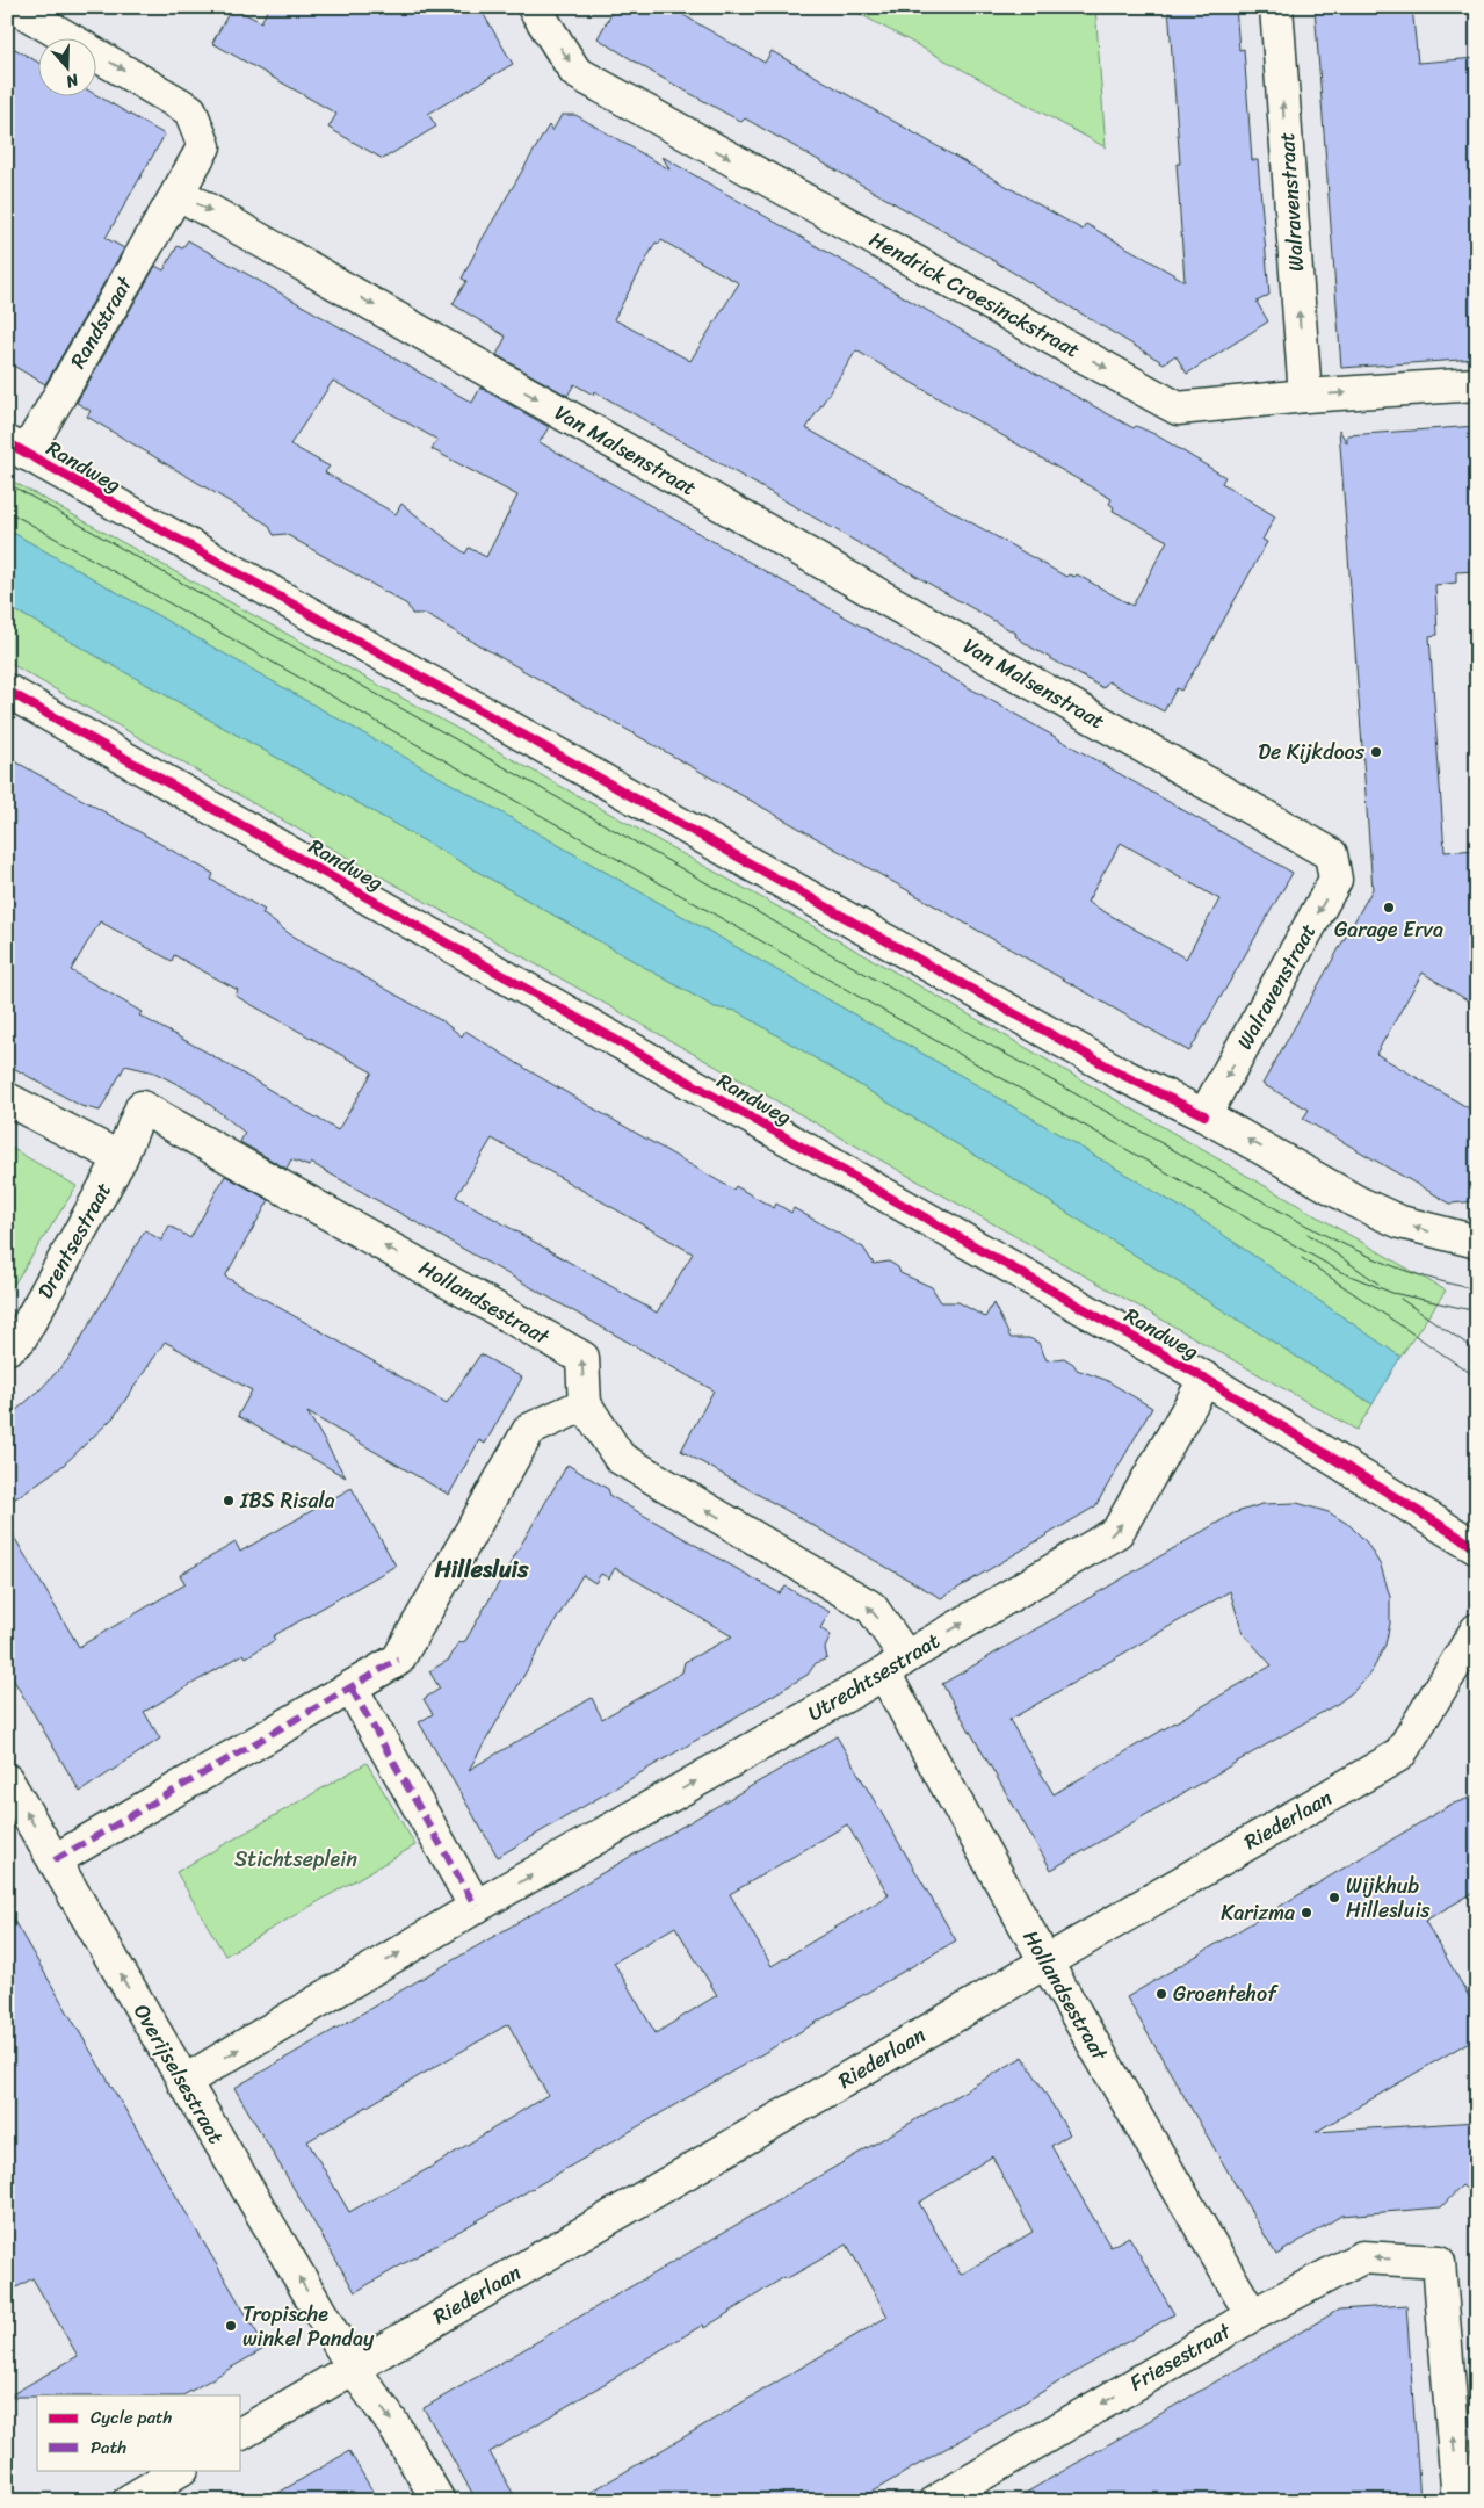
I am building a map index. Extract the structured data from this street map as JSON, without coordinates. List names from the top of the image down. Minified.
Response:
{"streets":{"street":["Walravenstraat","Hendrick Croesinckstraat","Randstraat","Van Malsenstraat","Randweg","Drentsestraat","Hollandsestraat","Utrechtsestraat","Riederlaan","Overijselsestraat","Friesestraat"]},"crossings":[["Walravenstraat","Hendrick Croesinckstraat"],["Walravenstraat","Van Malsenstraat"],["Walravenstraat","Randweg"],["Randstraat","Van Malsenstraat"],["Randstraat","Randweg"],["Randweg","Utrechtsestraat"],["Drentsestraat","Hollandsestraat"],["Hollandsestraat","Utrechtsestraat"],["Hollandsestraat","Riederlaan"],["Hollandsestraat","Friesestraat"],["Riederlaan","Overijselsestraat"]],"one_way":["Hendrick Croesinckstraat","Van Malsenstraat","Hollandsestraat","Utrechtsestraat"],"districts":["Hillesluis"],"parks":["Stichtseplein"],"places":["De Kijkdoos","Garage Erva","IBS Risala","Wijkhub Hillesluis","Karizma","Groentehof","Tropische winkel Panday"],"legend":["Cycle path","Path"],"north":"bottom"}
